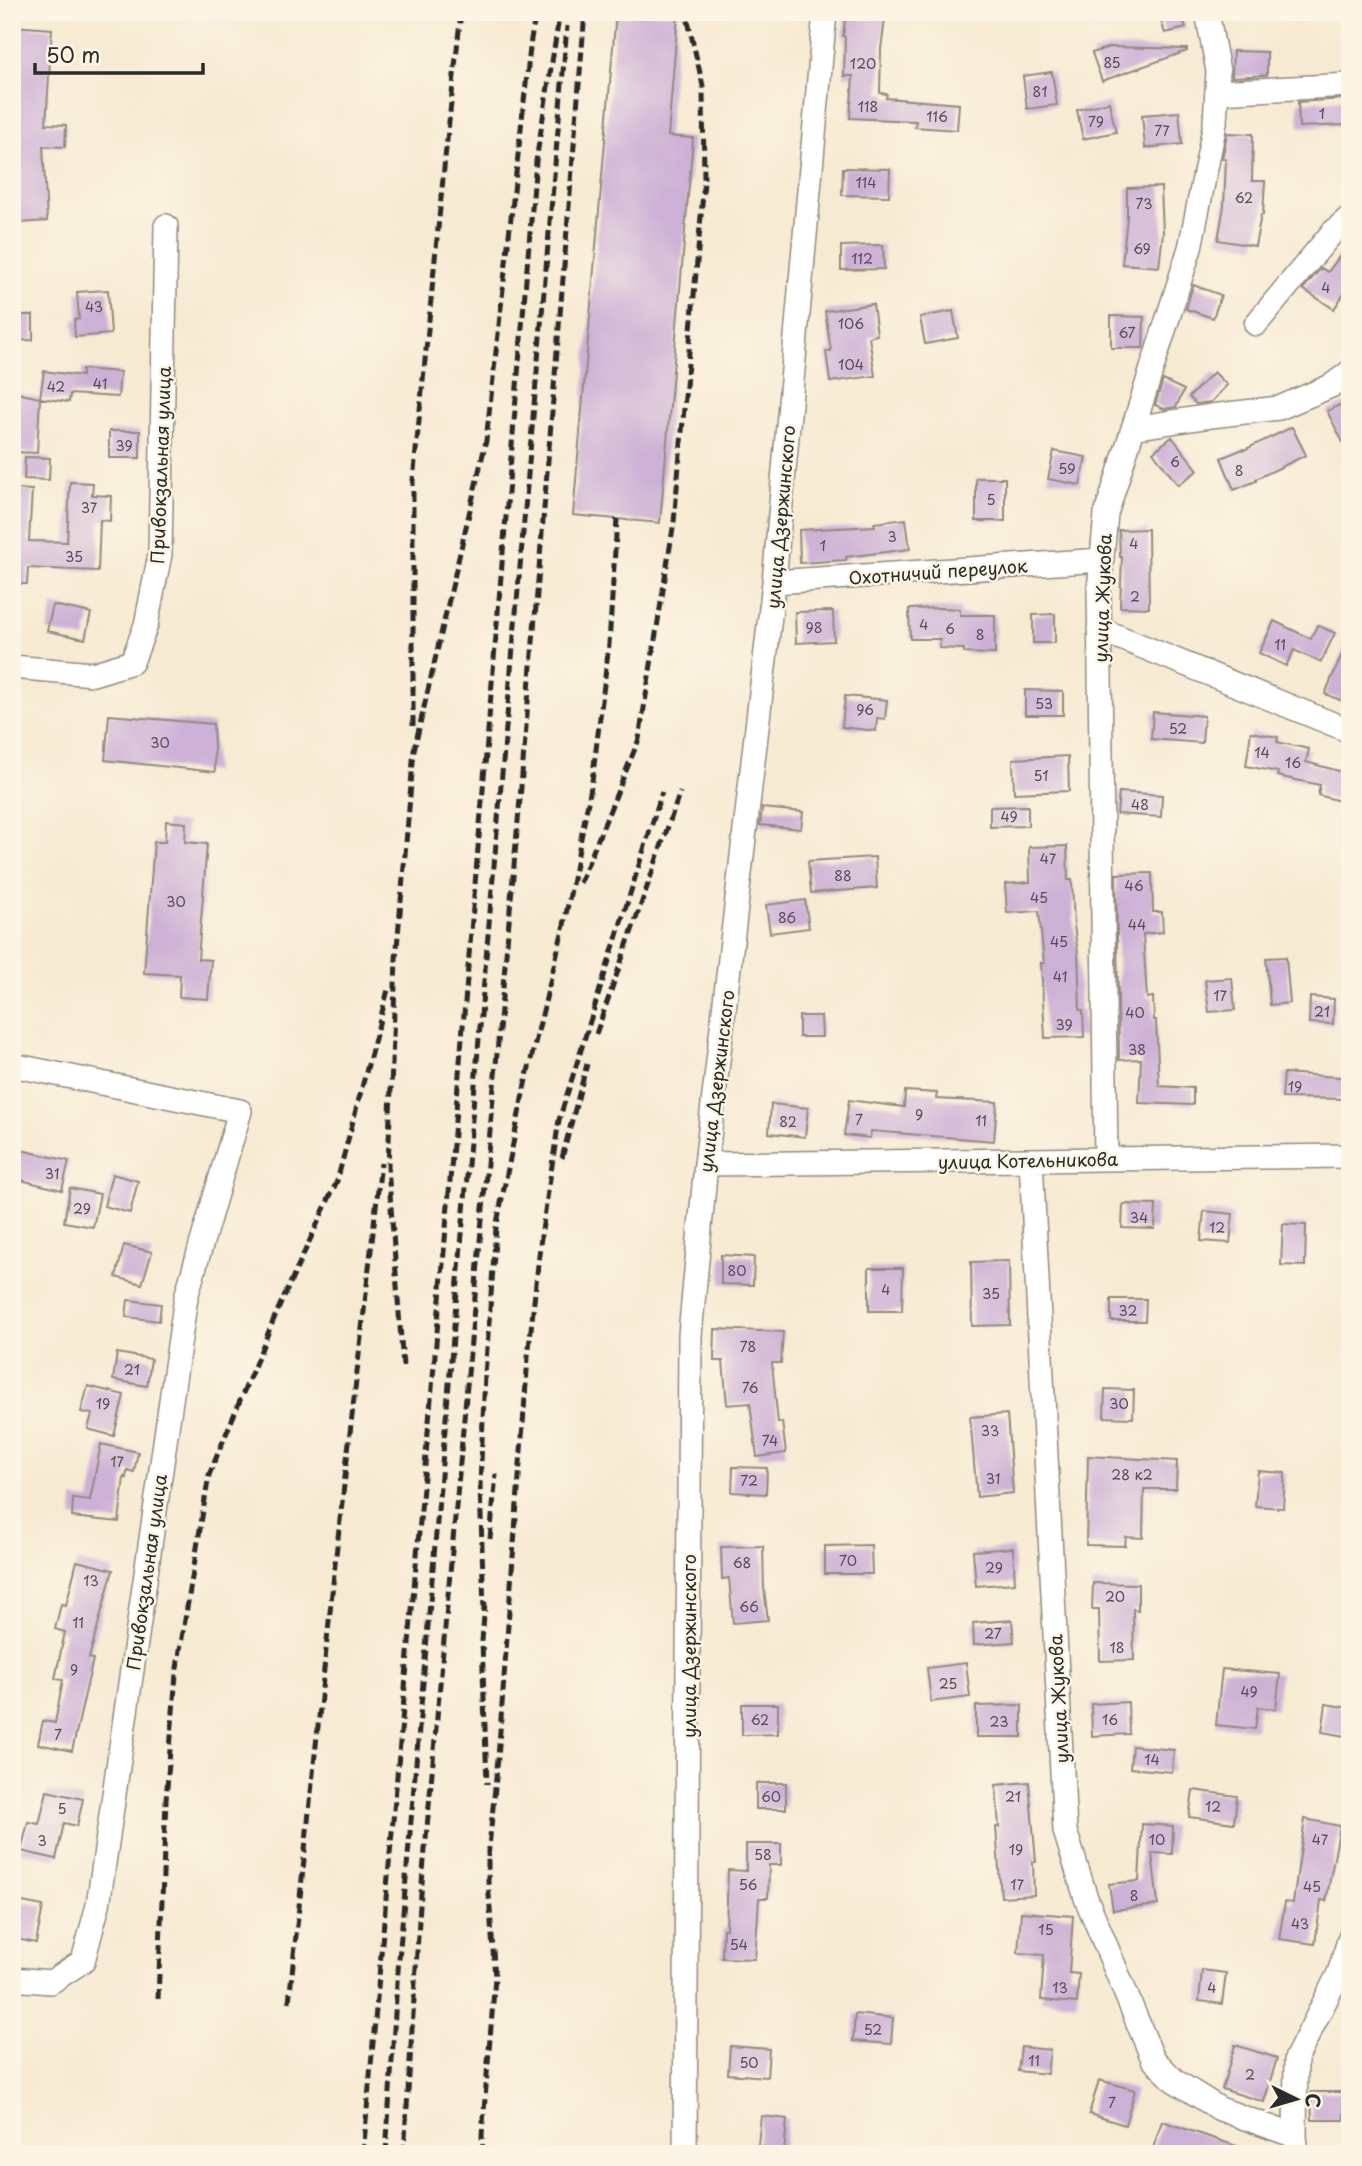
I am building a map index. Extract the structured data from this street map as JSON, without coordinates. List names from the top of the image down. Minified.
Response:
{"streets":{"street":["Привокзальная улица","улица Дзержинского","Охотничий переулок","улица Жукова","улица Котельникова"]},"crossings":[["улица Дзержинского","Охотничий переулок"],["улица Дзержинского","улица Котельникова"],["Охотничий переулок","улица Жукова"],["улица Жукова","улица Котельникова"]],"house_numbers":["85","120","81","118","1","116","79","77","114","62","73","69","112","4","43","106","67","104","41","42","39","6","59","8","5","37","3","4","1","35","2","4","98","6","8","11","53","96","52","30","14","16","51","48","49","47","88","46","45","30","86","44","45","41","17","21","40","39","38","19","9","7","11","82","31","29","34","12","80","4","35","32","78","21","76","19","30","33","74","17","28 к2","31","72","70","68","29","13","20","66","11","27","18","9","25","49","62","16","23","7","14","60","21","12","5","10","47","3","19","58","56","17","45","8","43","15","54","13","4","52","11","50","2","7"],"scale_bar":"50 m","north":"right"}
